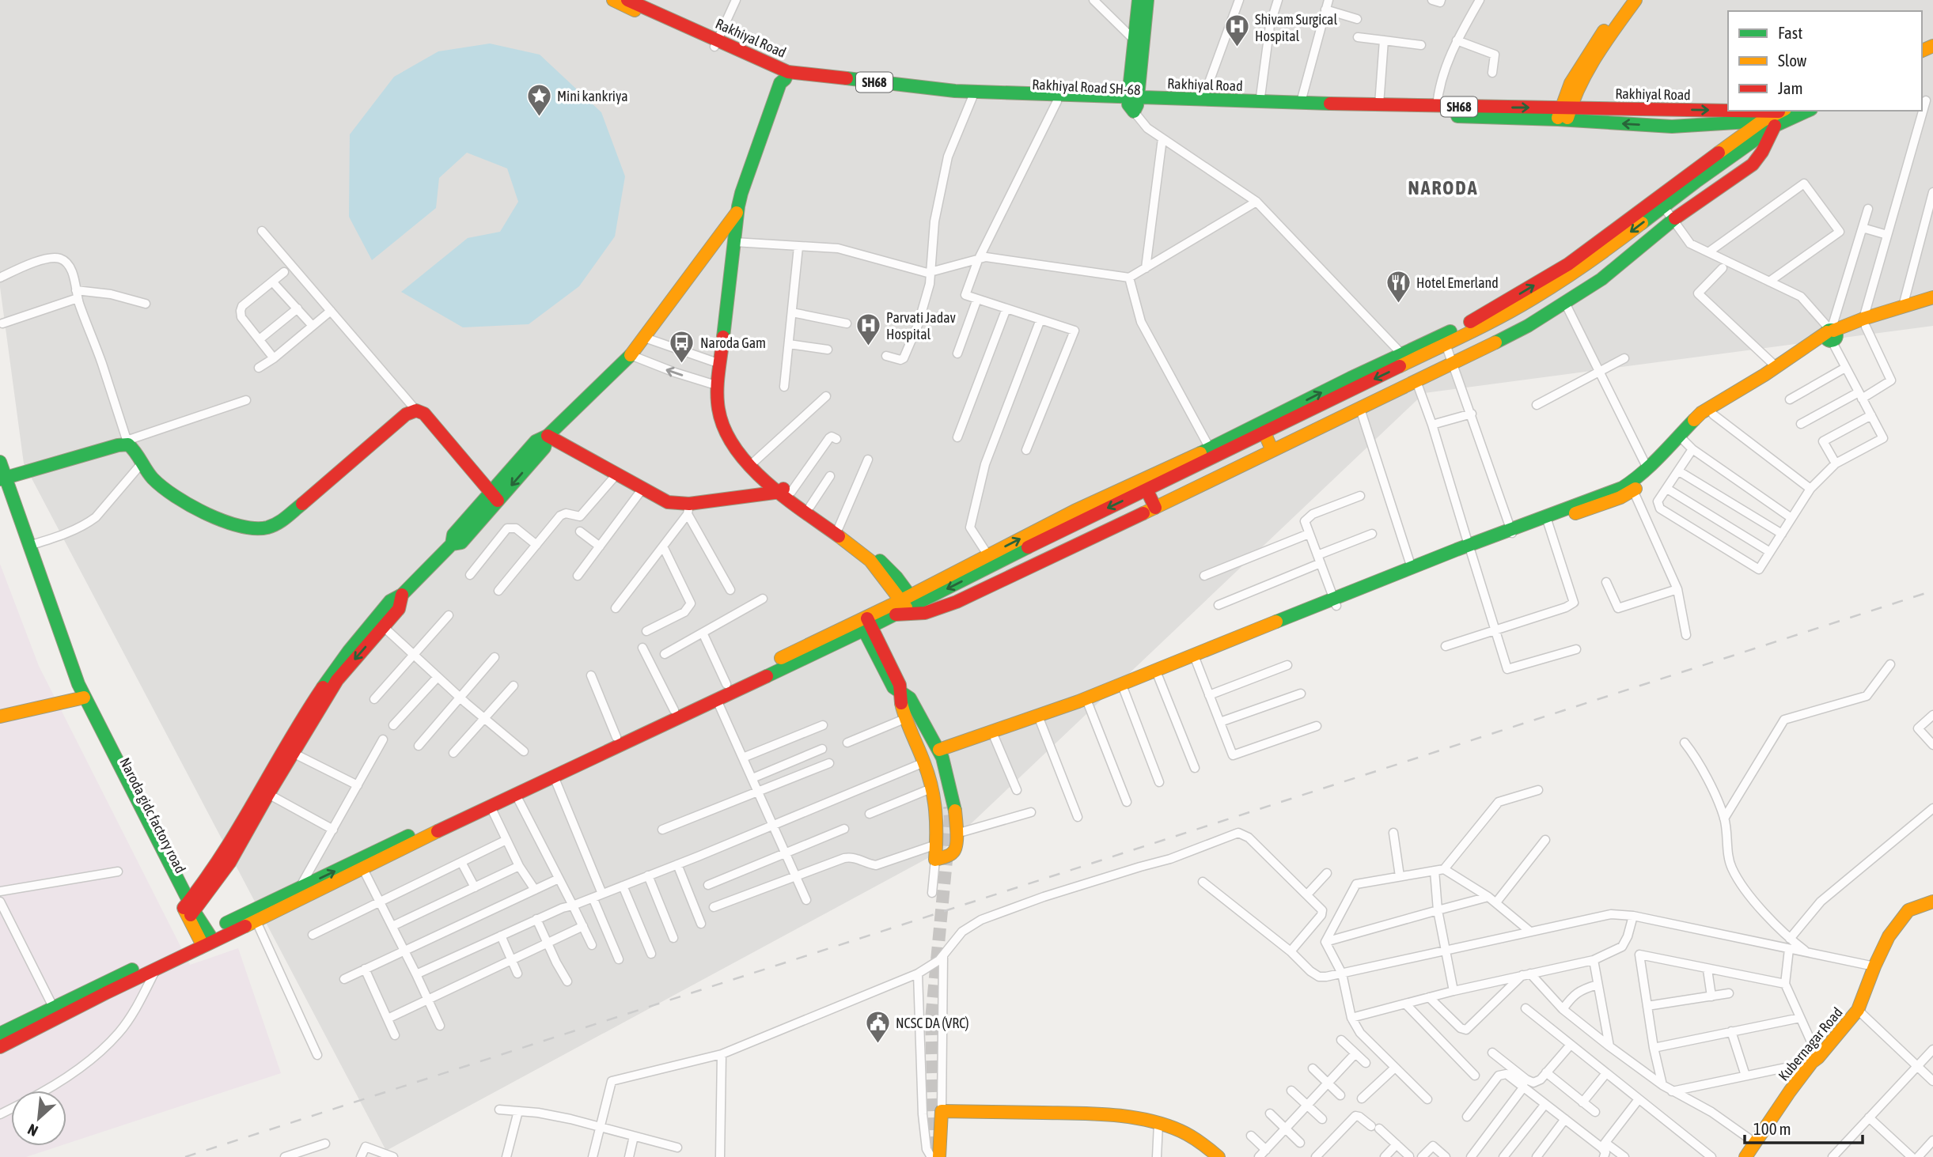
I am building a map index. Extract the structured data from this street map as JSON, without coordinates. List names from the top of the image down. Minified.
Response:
{"streets":{"street":["Rakhiyal Road","SH68","Rakhiyal Road SH-68","Naroda gidc factory road","Kubernagar Road"]},"crossings":[["Rakhiyal Road","SH68"],["Rakhiyal Road","Rakhiyal Road SH-68"]],"districts":["NARODA"],"places":{"hospital":["Shivam Surgical Hospital","Parvati Jadav Hospital"],"place":["Mini kankriya"],"restaurant":["Hotel Emerland"],"bus stop":["Naroda Gam"],"public building":["NCSC DA (VRC)"]},"legend":["Fast","Slow","Jam"],"scale_bar":"100 m","north":"bottom left"}
